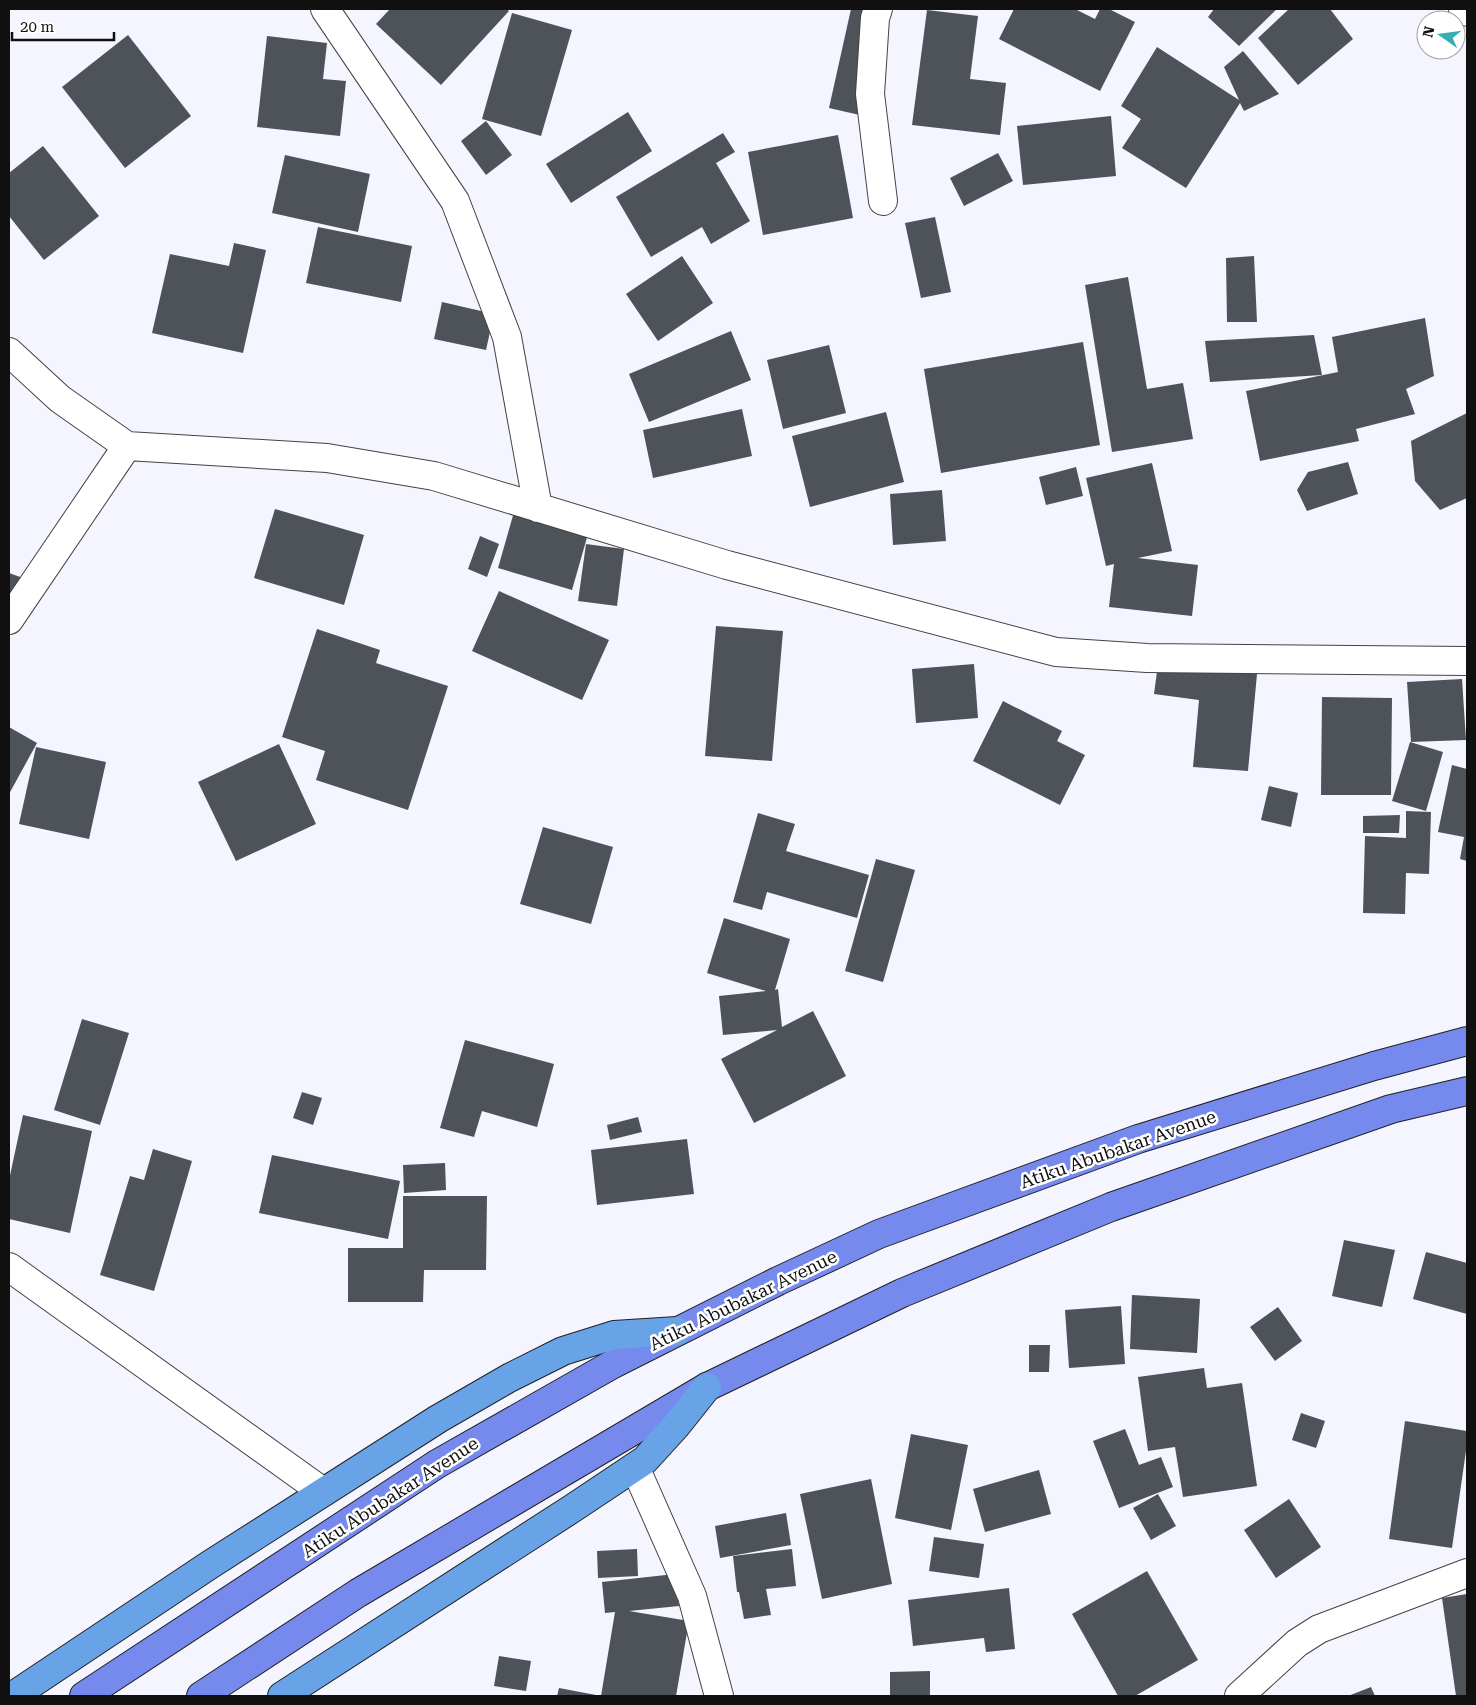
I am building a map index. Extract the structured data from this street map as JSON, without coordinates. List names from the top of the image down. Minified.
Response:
{"streets":{"main road":["Atiku Abubakar Avenue"]},"scale_bar":"20 m","north":"left"}
